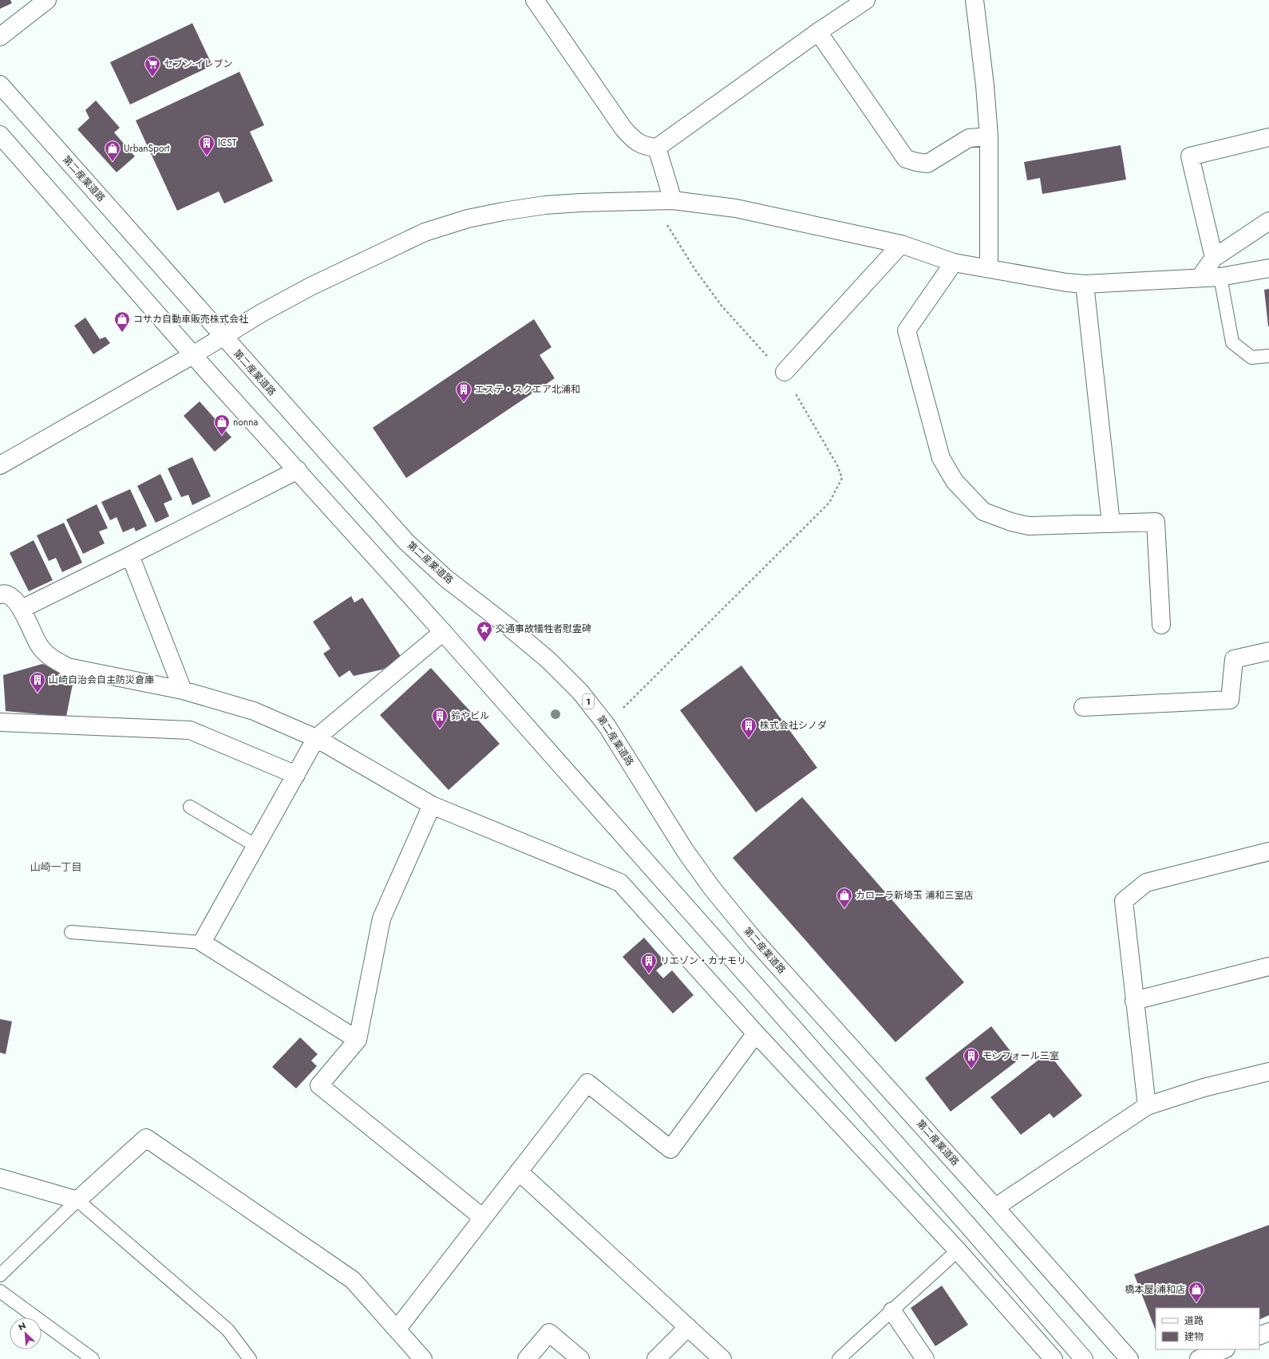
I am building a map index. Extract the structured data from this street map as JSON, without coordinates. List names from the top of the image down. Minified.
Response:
{"streets":{"street":["第二産業道路","1"]},"districts":["山崎一丁目"],"places":{"supermarket":["セブン-イレブン"],"building":["ICST","エステ・スクエア北浦和","山崎自治会自主防災倉庫","鈴やビル","株式会社シノダ","リエゾン・カナモリ","モンフォール三室"],"shop":["UrbanSport","コサカ自動車販売株式会社","nonna","カローラ新埼玉 浦和三室店","橋本屋 浦和店"],"place":["交通事故犠牲者慰霊碑"]},"legend":["道路","建物"],"north":"top left"}
